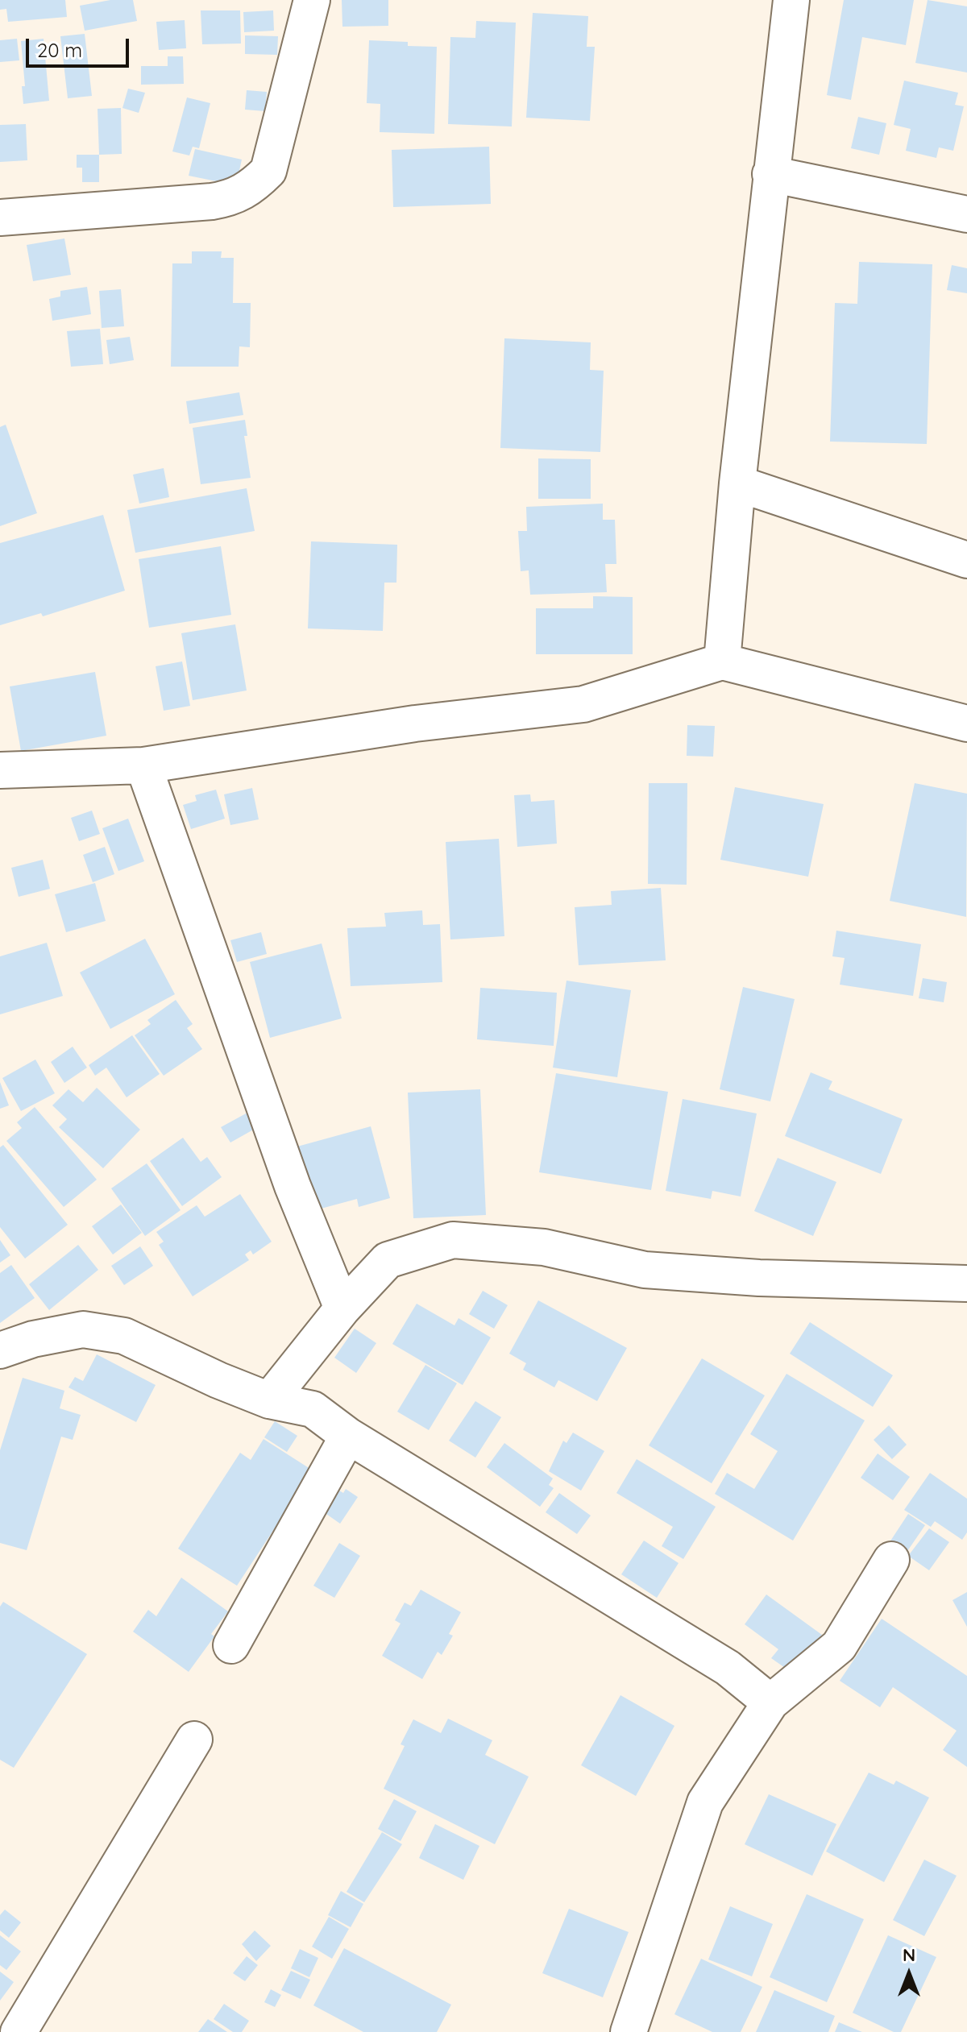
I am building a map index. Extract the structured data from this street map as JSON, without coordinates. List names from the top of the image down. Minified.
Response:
{"scale_bar":"20 m","north":"top"}
